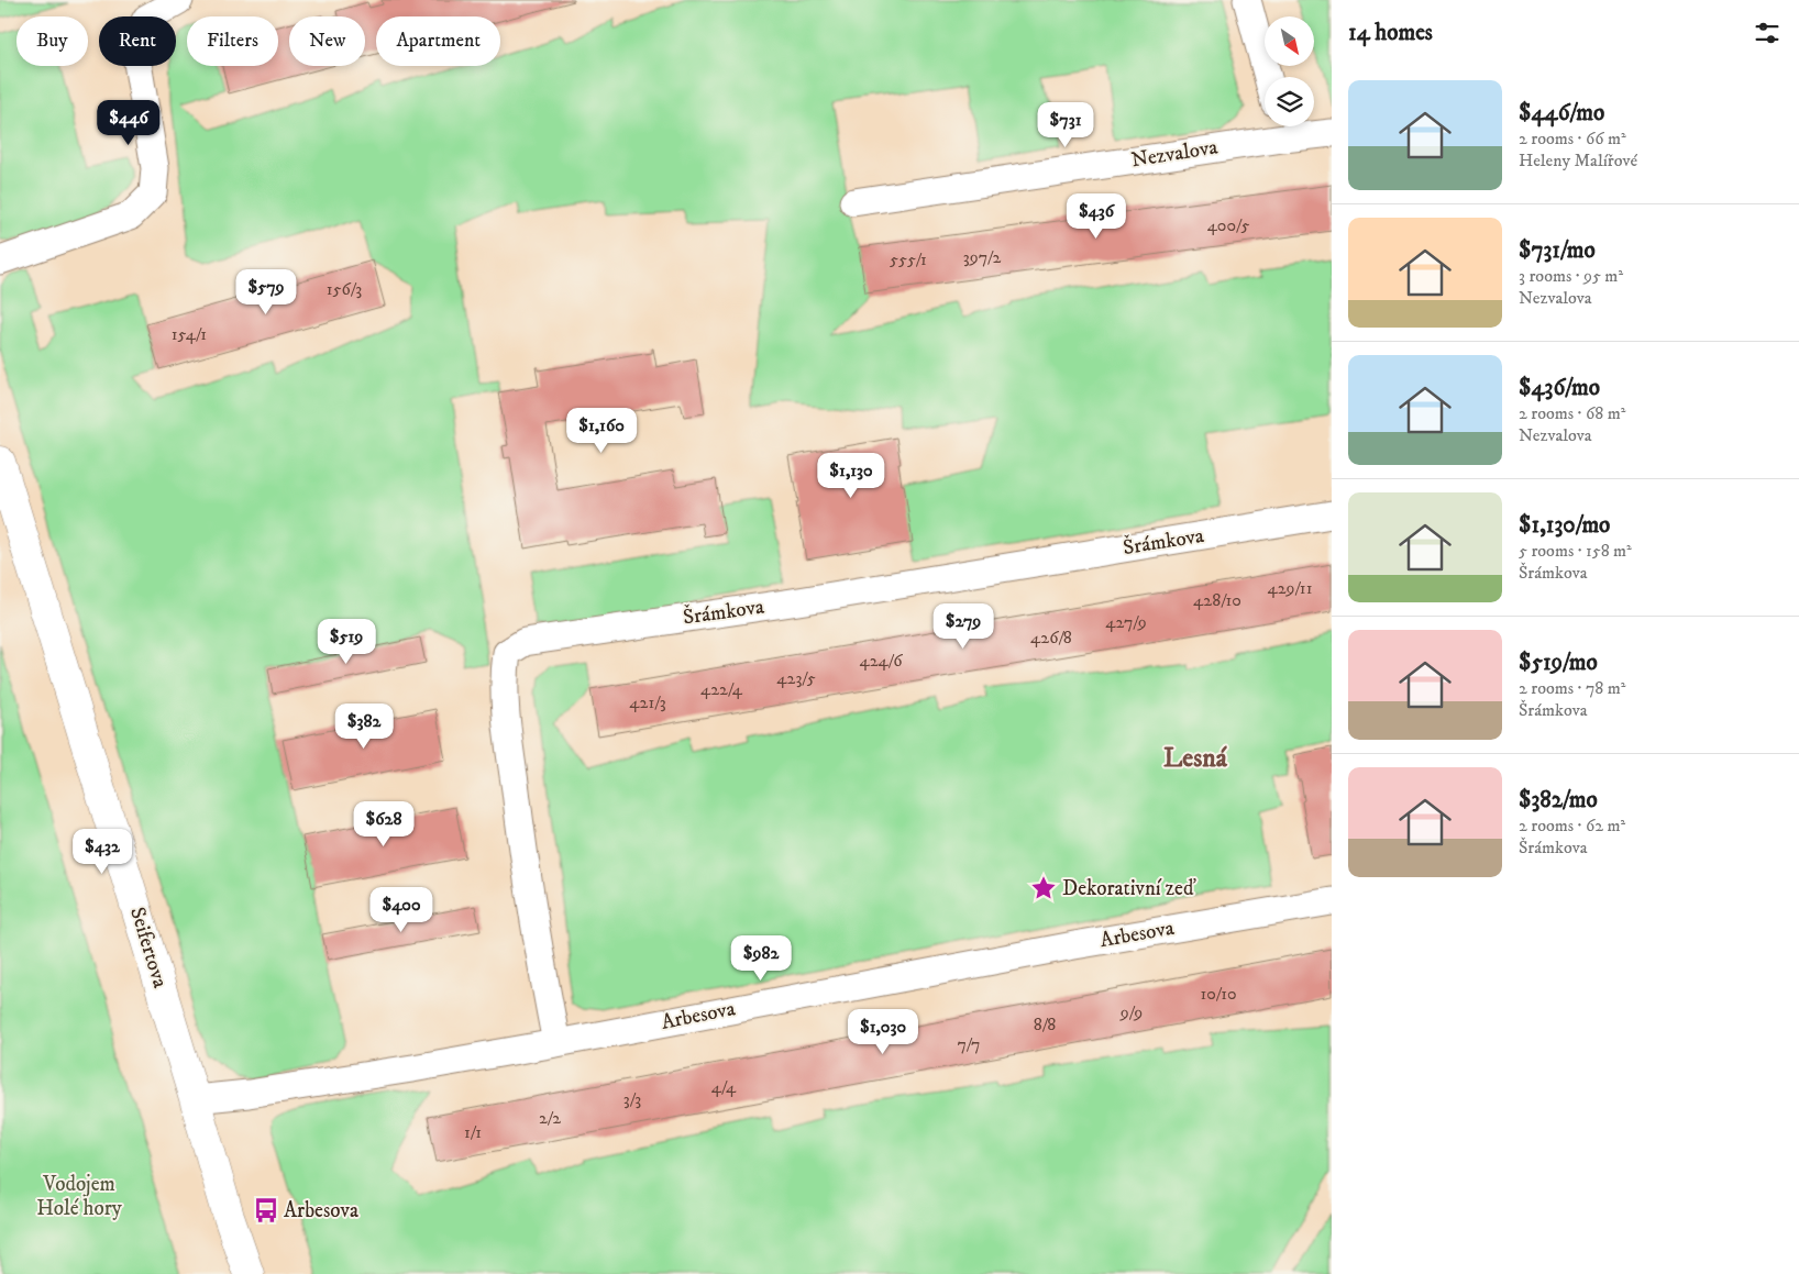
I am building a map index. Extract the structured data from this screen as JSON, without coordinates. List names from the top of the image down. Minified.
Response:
{"streets":{"street":["Nezvalova","Šrámkova","Arbesova","Seifertova"]},"crossings":[["Šrámkova","Arbesova"],["Arbesova","Seifertova"]],"districts":["Lesná"],"parks":["Vodojem Holé hory"],"places":{"place":["Dekorativní zeď"],"bus stop":["Arbesova"]},"house_numbers":["400/5","397/2","555/1","156/3","154/1","429/11","428/10","427/9","426/8","424/6","423/5","422/4","421/3","10/10","9/9","8/8","7/7","4/4","3/3","2/2","1/1"],"north":"bottom right","page":{"heading":"14 homes","chip":["Buy","Rent","Filters","New","Apartment"],"list":[{"name":"$446/mo","note":"2 rooms · 66 m² · Heleny Malířové"},{"name":"$731/mo","note":"3 rooms · 95 m² · Nezvalova"},{"name":"$436/mo","note":"2 rooms · 68 m² · Nezvalova"},{"name":"$1,130/mo","note":"5 rooms · 158 m² · Šrámkova"},{"name":"$519/mo","note":"2 rooms · 78 m² · Šrámkova"},{"name":"$382/mo","note":"2 rooms · 62 m² · Šrámkova"}],"price":["$446","$731","$436","$579","$1,160","$1,130","$279","$519","$382","$628","$432","$400","$982","$1,030"]}}
